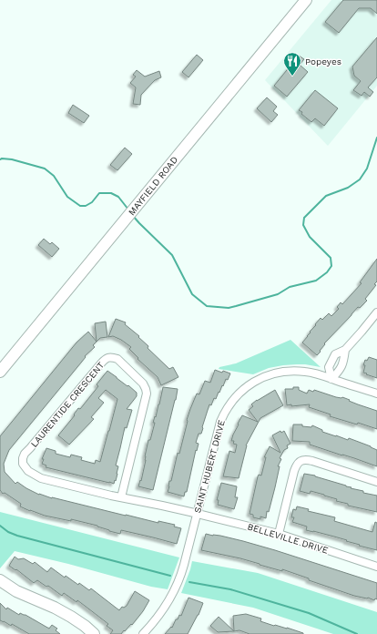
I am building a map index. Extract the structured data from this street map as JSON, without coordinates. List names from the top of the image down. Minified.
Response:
{"streets":{"main road":["MAYFIELD ROAD"],"street":["LAURENTIDE CRESCENT","SAINT HUBERT DRIVE","BELLEVILLE DRIVE"]},"crossings":[["LAURENTIDE CRESCENT","SAINT HUBERT DRIVE"],["LAURENTIDE CRESCENT","BELLEVILLE DRIVE"],["SAINT HUBERT DRIVE","BELLEVILLE DRIVE"]],"places":{"restaurant":["Popeyes"]}}
